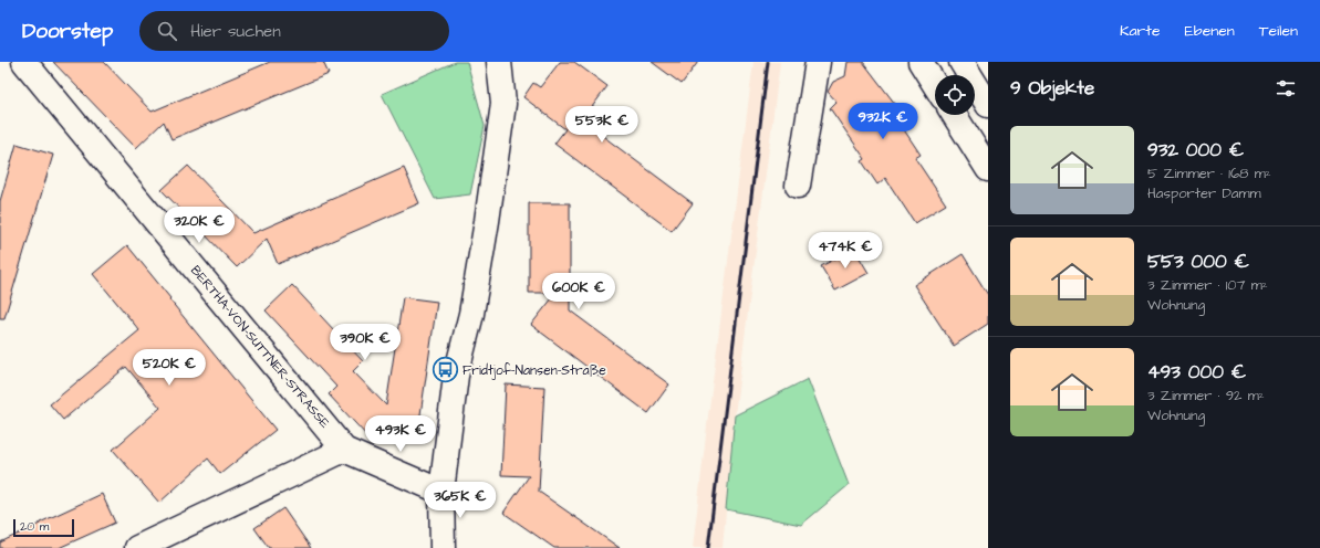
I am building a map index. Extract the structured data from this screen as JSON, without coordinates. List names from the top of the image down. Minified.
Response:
{"streets":{"street":["BERTHA-VON-SUTTNER-STRASSE"]},"places":{"bus stop":["Fridtjof-Nansen-Straße"]},"scale_bar":"20 m","page":{"header":"Doorstep","search":"Hier suchen","nav":["Karte","Ebenen","Teilen"],"heading":"9 Objekte","price":["932K €","553K €","320K €","474K €","600K €","390K €","520K €","493K €","365K €"],"list":[{"name":"932 000 €","note":"5 Zimmer · 168 m² · Hasporter Damm"},{"name":"553 000 €","note":"3 Zimmer · 107 m² · Wohnung"},{"name":"493 000 €","note":"3 Zimmer · 92 m² · Wohnung"}],"scale":"20 m"}}
